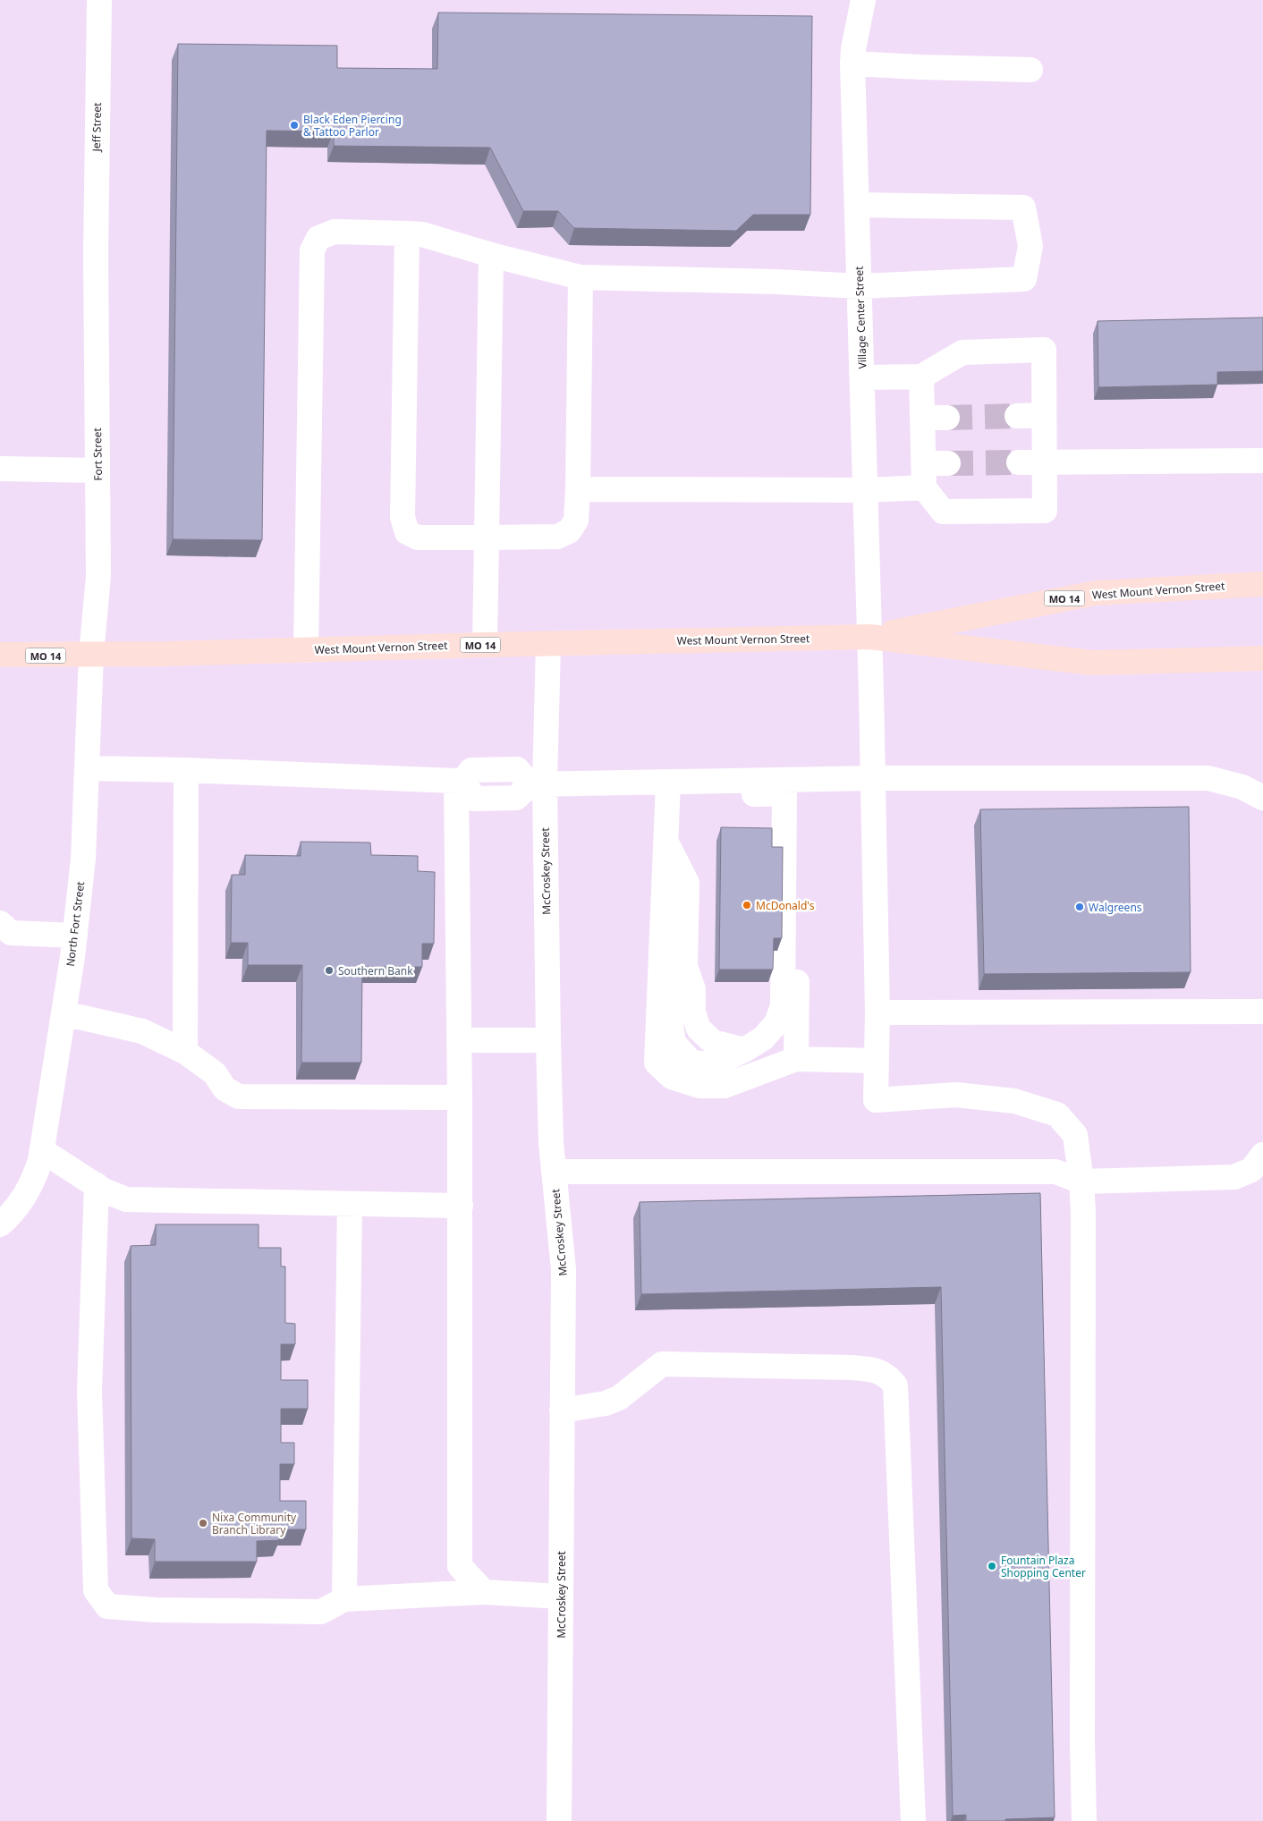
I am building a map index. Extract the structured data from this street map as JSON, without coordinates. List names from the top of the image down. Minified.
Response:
{"streets":{"main road":["West Mount Vernon Street","MO 14"],"street":["Jeff Street","Village Center Street","Fort Street","McCroskey Street","North Fort Street"]},"crossings":[["Jeff Street","Fort Street"],["Village Center Street","West Mount Vernon Street"],["Fort Street","West Mount Vernon Street"],["Fort Street","North Fort Street"],["West Mount Vernon Street","McCroskey Street"],["West Mount Vernon Street","North Fort Street"]],"places":["Black Eden Piercing & Tattoo Parlor","McDonald's","Walgreens","Southern Bank","Nixa Community Branch Library","Fountain Plaza Shopping Center"]}
